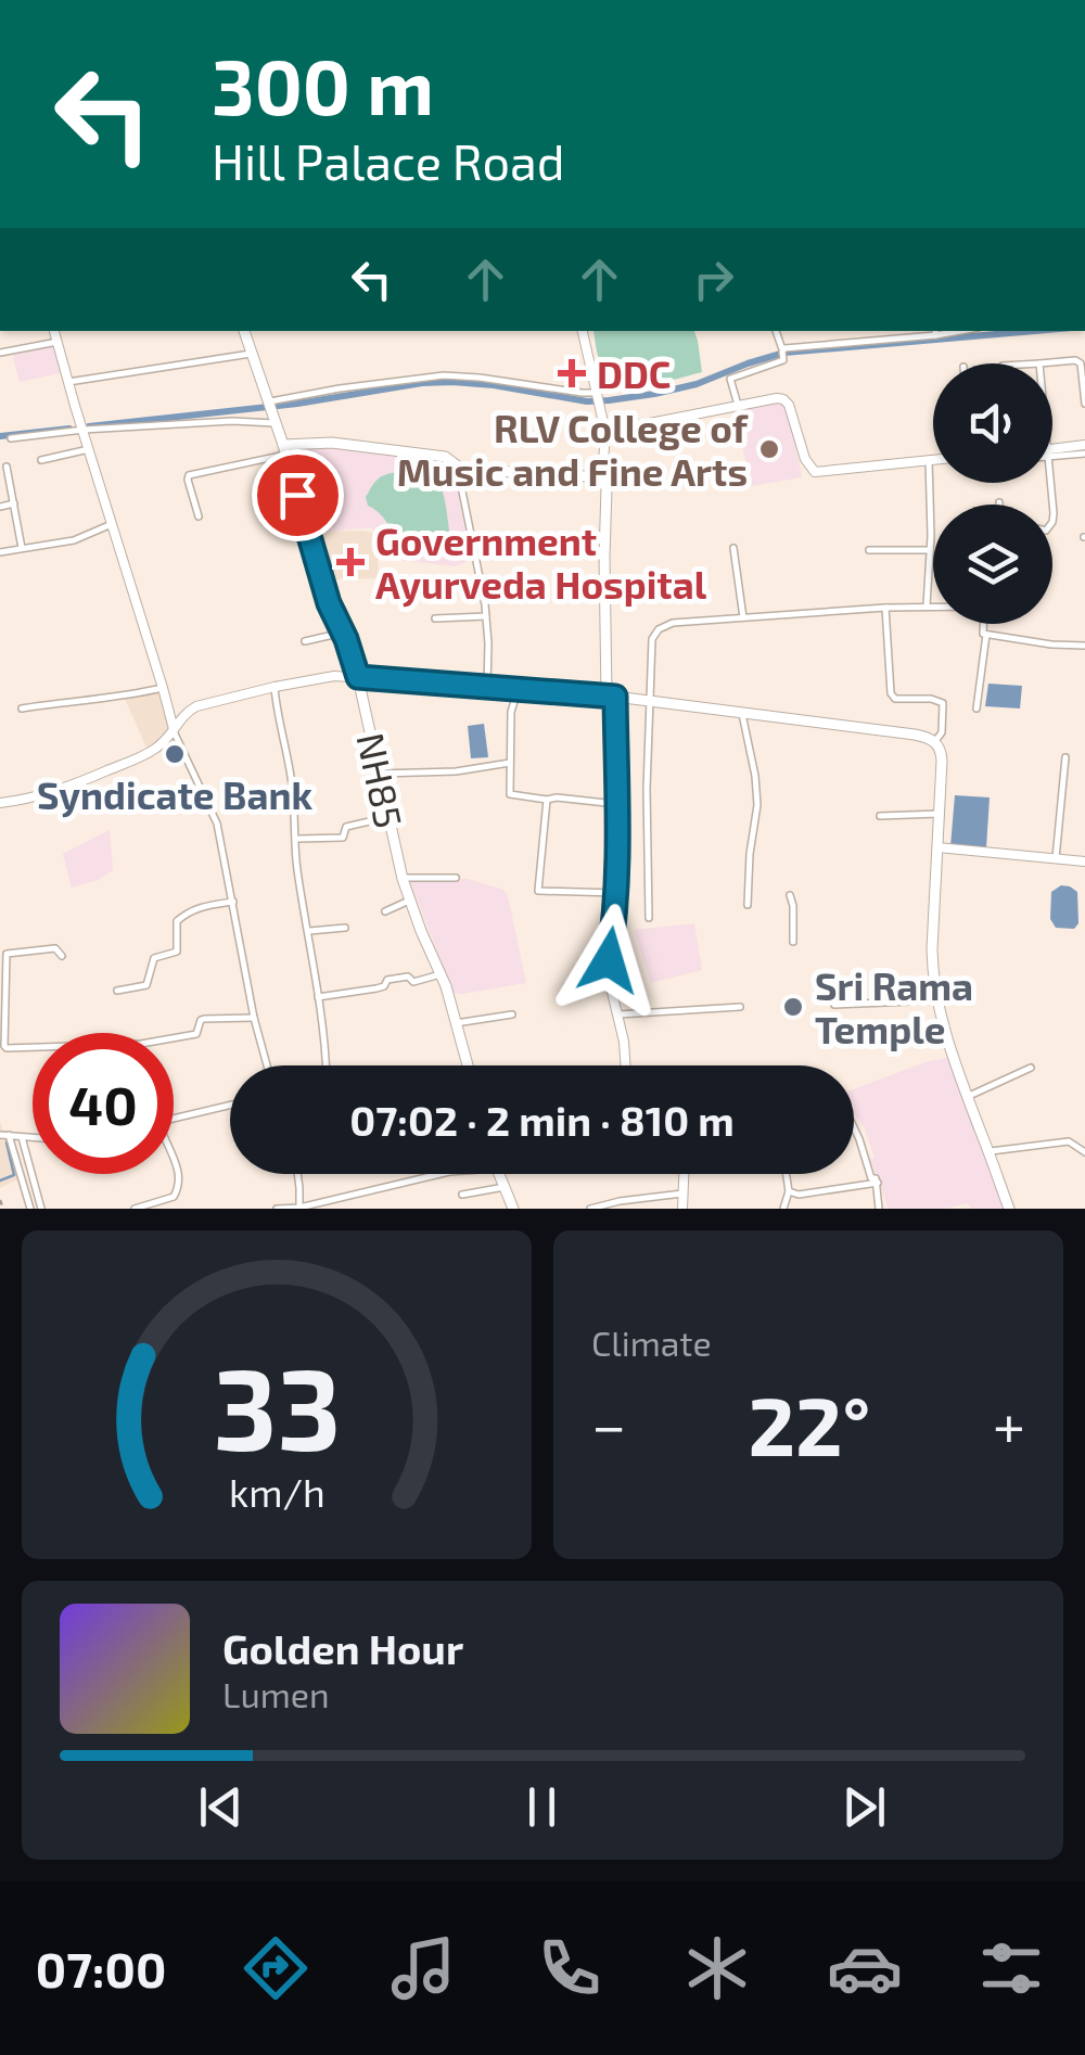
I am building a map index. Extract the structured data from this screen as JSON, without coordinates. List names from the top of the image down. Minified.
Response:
{"streets":{"main road":["NH85"]},"places":{"health":["DDC","Government Ayurveda Hospital"],"other":["RLV College of Music and Fine Arts","Syndicate Bank","Sri Rama Temple"]},"page":{"turn":["300 m","Hill Palace Road"],"limit":"40","trip":"07:02 · 2 min · 810 m","tile":"Climate","heat":["−","22°","+"],"song":["Golden Hour","Lumen"],"tabs":"07:00","gauge":["33","km/h"]}}
